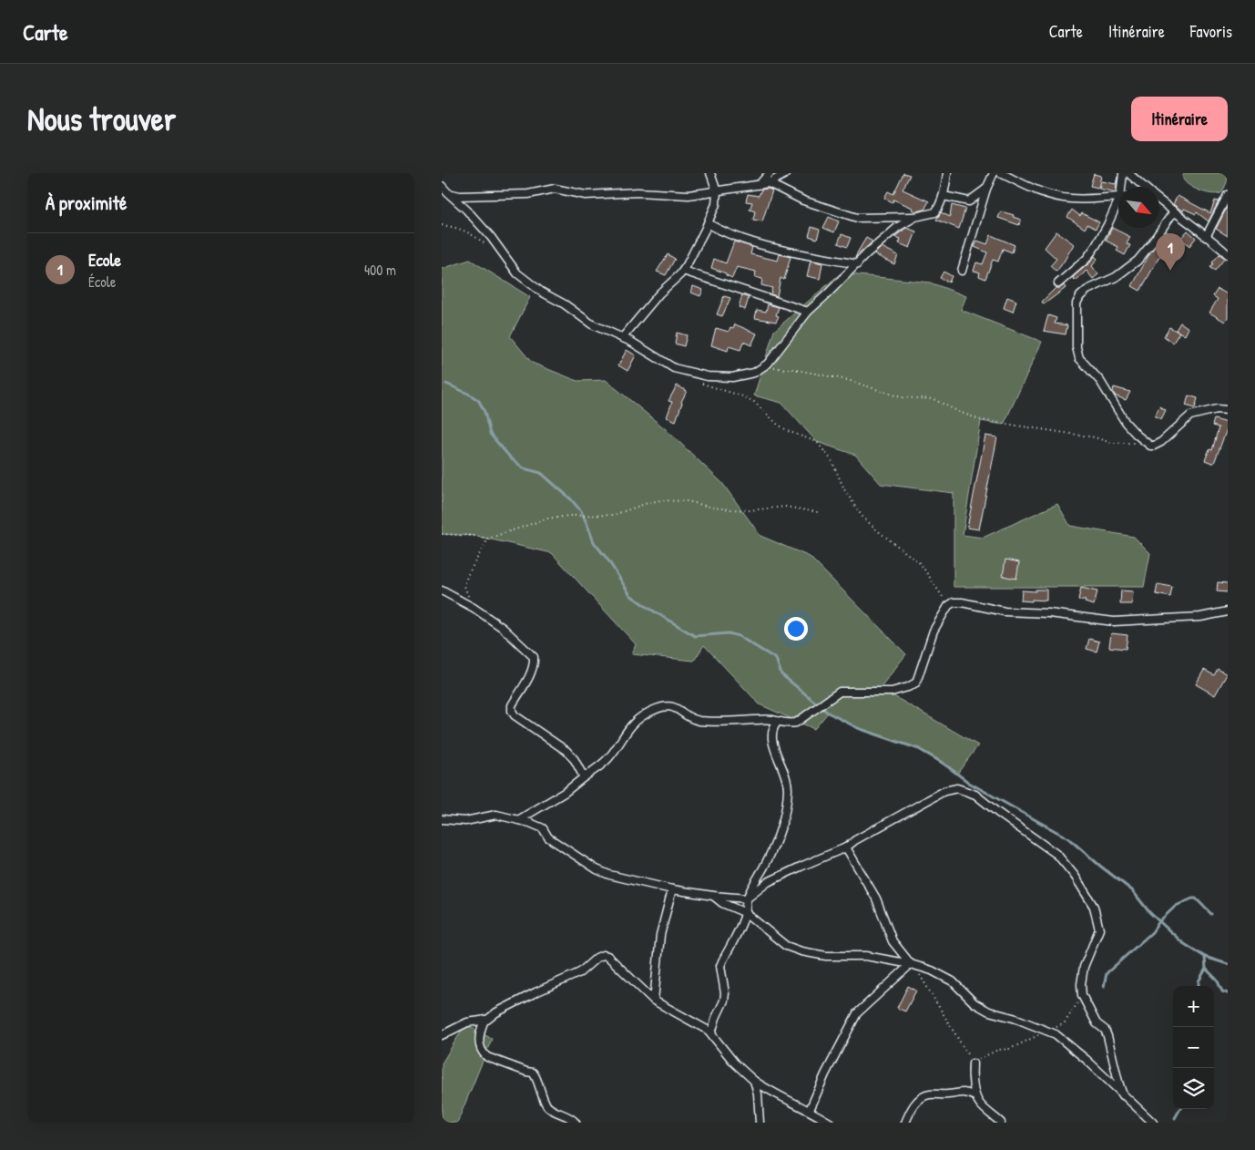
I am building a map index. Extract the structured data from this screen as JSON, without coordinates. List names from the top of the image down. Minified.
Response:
{"north":"bottom right","page":{"header":"Carte","nav":["Carte","Itinéraire","Favoris"],"buttons":"Itinéraire","title":"Nous trouver","heading":"À proximité","list":[{"mark":"1","name":"Ecole","note":"École","value":"400 m"}],"pins":"1","map_buttons":["+","−"]}}
